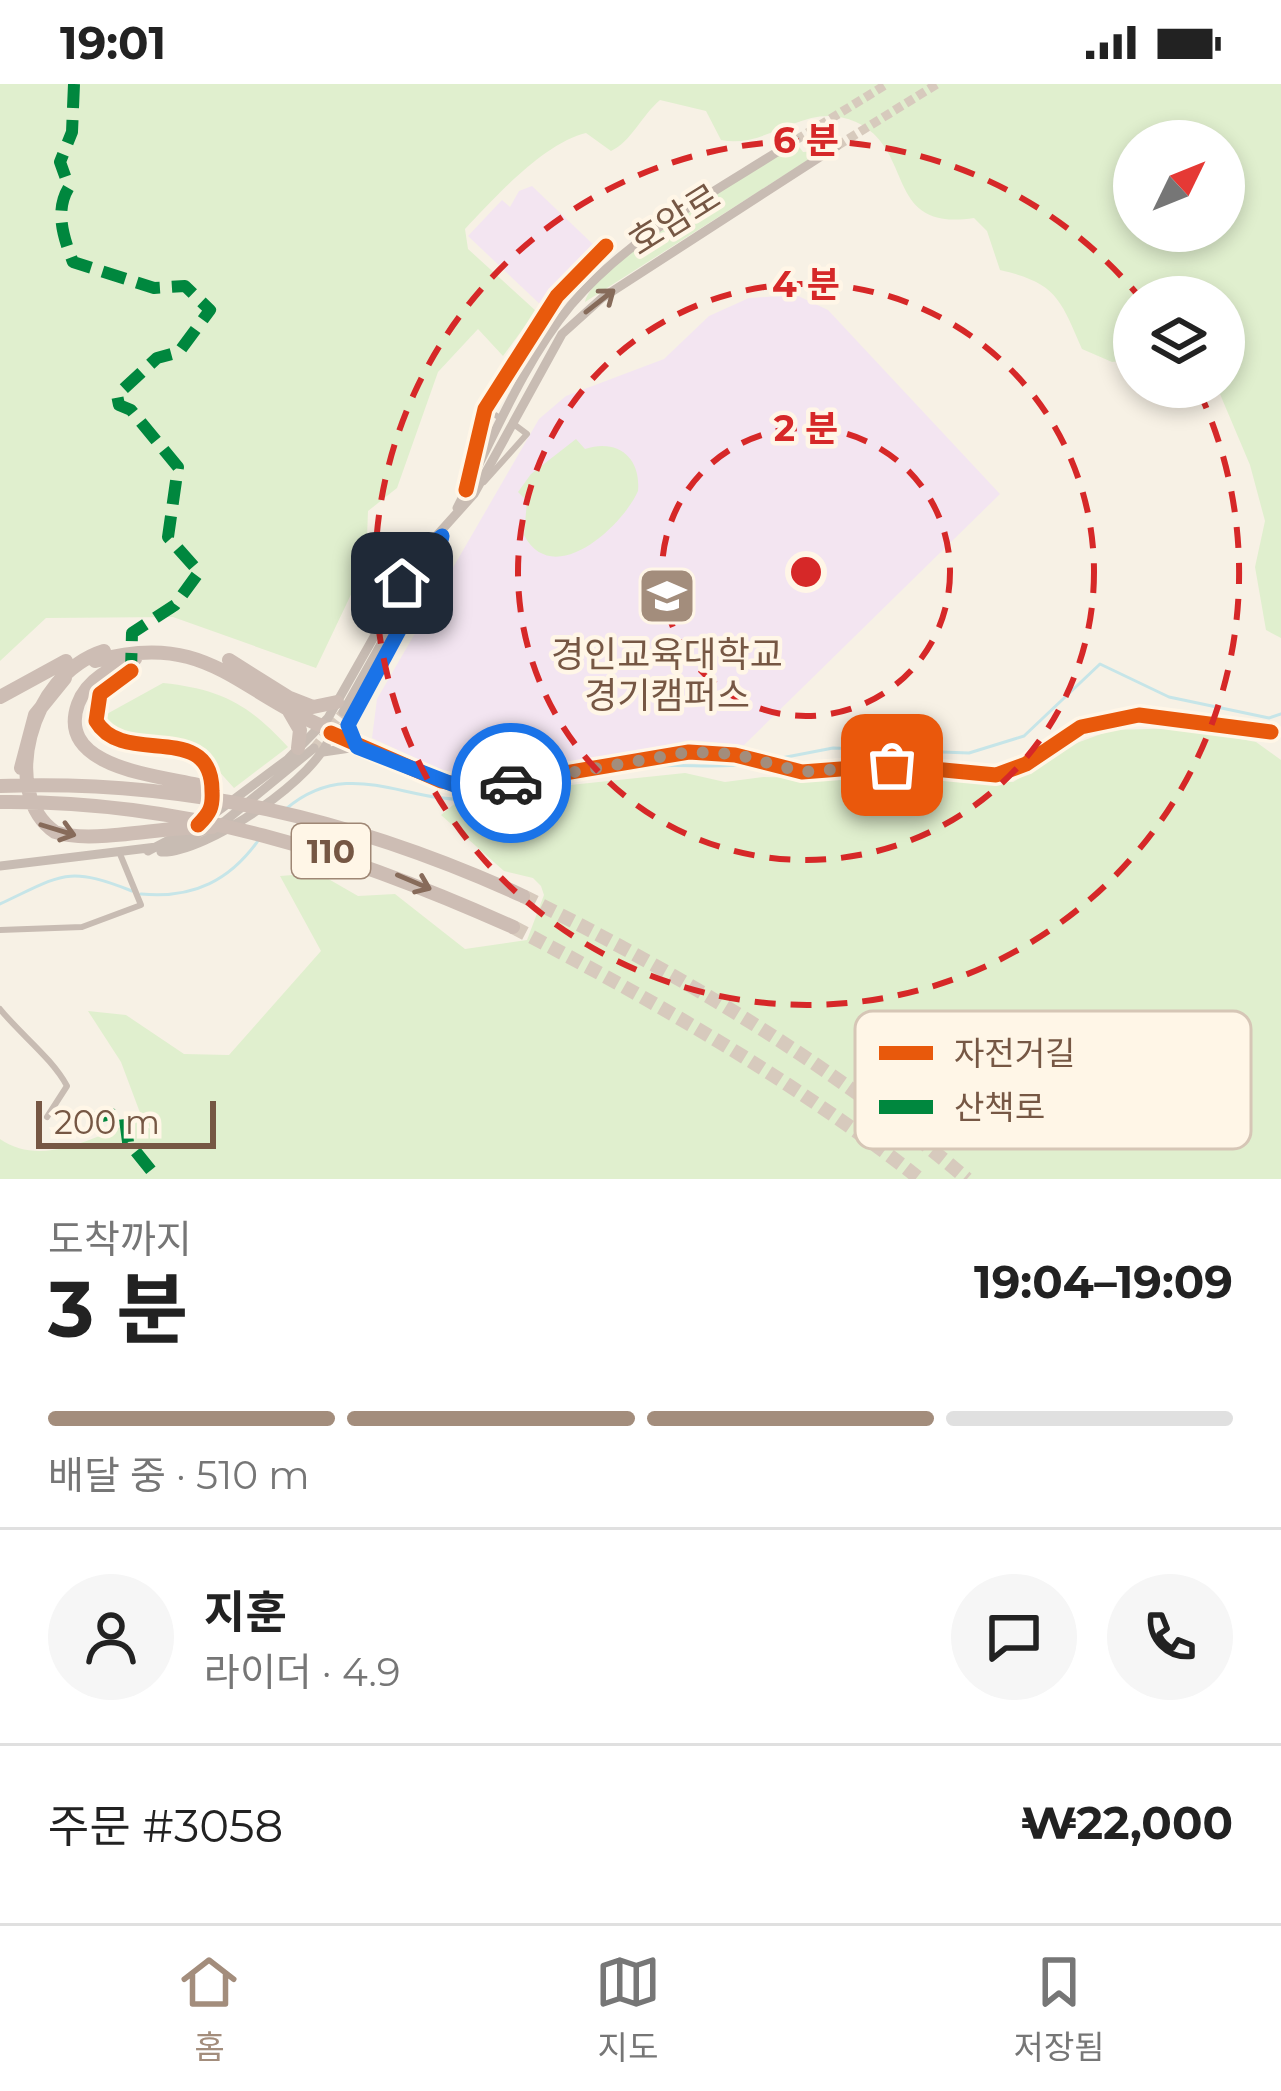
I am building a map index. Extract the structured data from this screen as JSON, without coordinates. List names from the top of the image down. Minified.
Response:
{"streets":{"highway":["110"],"main road":["호암로"]},"places":{"school or university":["경인교육대학교 경기캠퍼스"]},"legend":["자전거길","산책로"],"scale_bar":"200 m","north":"top right","page":{"status":"19:01","scale":"200 m","heading":["3 분","도착까지","19:04–19:09"],"panel":["지훈","라이더 · 4.9","주문 #3058","₩22,000"],"bar":"배달 중 · 510 m","tabs":["홈","지도","저장됨"]},"rings":["6 분","4 분","2 분"]}
